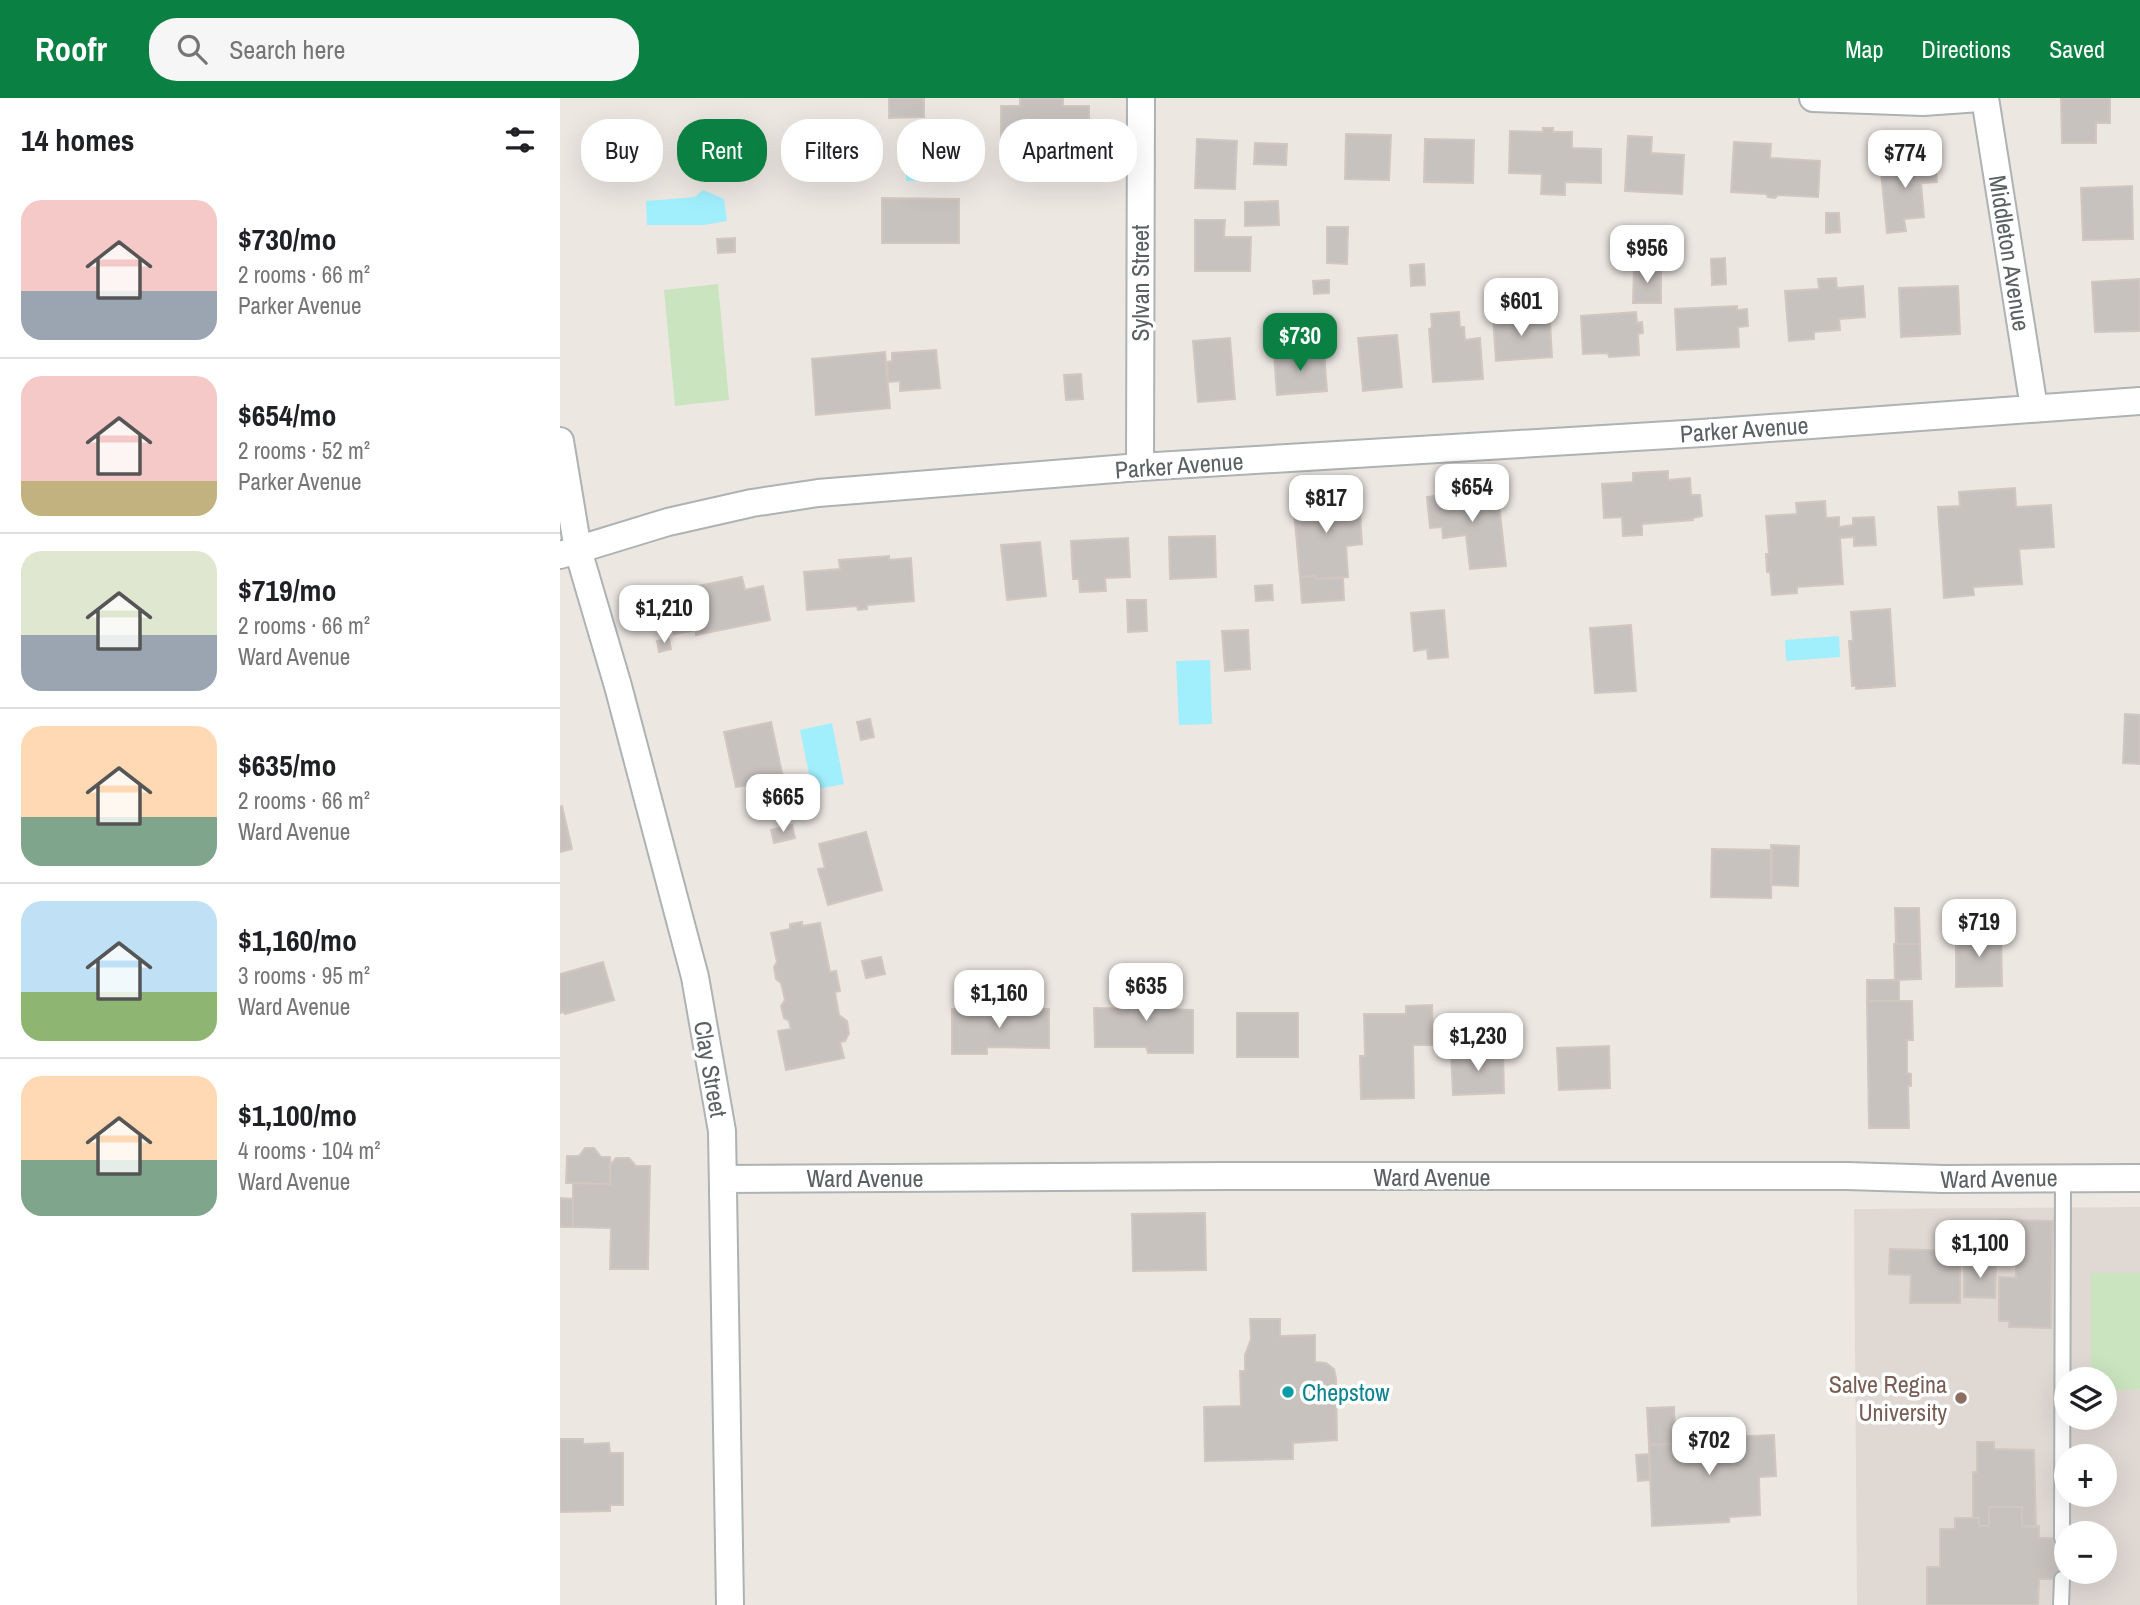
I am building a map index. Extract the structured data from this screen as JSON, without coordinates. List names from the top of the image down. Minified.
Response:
{"streets":{"street":["Middleton Avenue","Sylvan Street","Parker Avenue","Clay Street","Ward Avenue"]},"crossings":[["Middleton Avenue","Parker Avenue"],["Sylvan Street","Parker Avenue"],["Parker Avenue","Clay Street"],["Clay Street","Ward Avenue"]],"places":["Chepstow","Salve Regina University"],"page":{"header":"Roofr","search":"Search here","nav":["Map","Directions","Saved"],"heading":"14 homes","chip":["Buy","Rent","Filters","New","Apartment"],"price":["$774","$956","$601","$730","$654","$817","$1,210","$665","$719","$635","$1,160","$1,230","$1,100","$702"],"list":[{"name":"$730/mo","note":"2 rooms · 66 m² · Parker Avenue"},{"name":"$654/mo","note":"2 rooms · 52 m² · Parker Avenue"},{"name":"$719/mo","note":"2 rooms · 66 m² · Ward Avenue"},{"name":"$635/mo","note":"2 rooms · 66 m² · Ward Avenue"},{"name":"$1,160/mo","note":"3 rooms · 95 m² · Ward Avenue"},{"name":"$1,100/mo","note":"4 rooms · 104 m² · Ward Avenue"}],"map_buttons":["+","−"]}}
